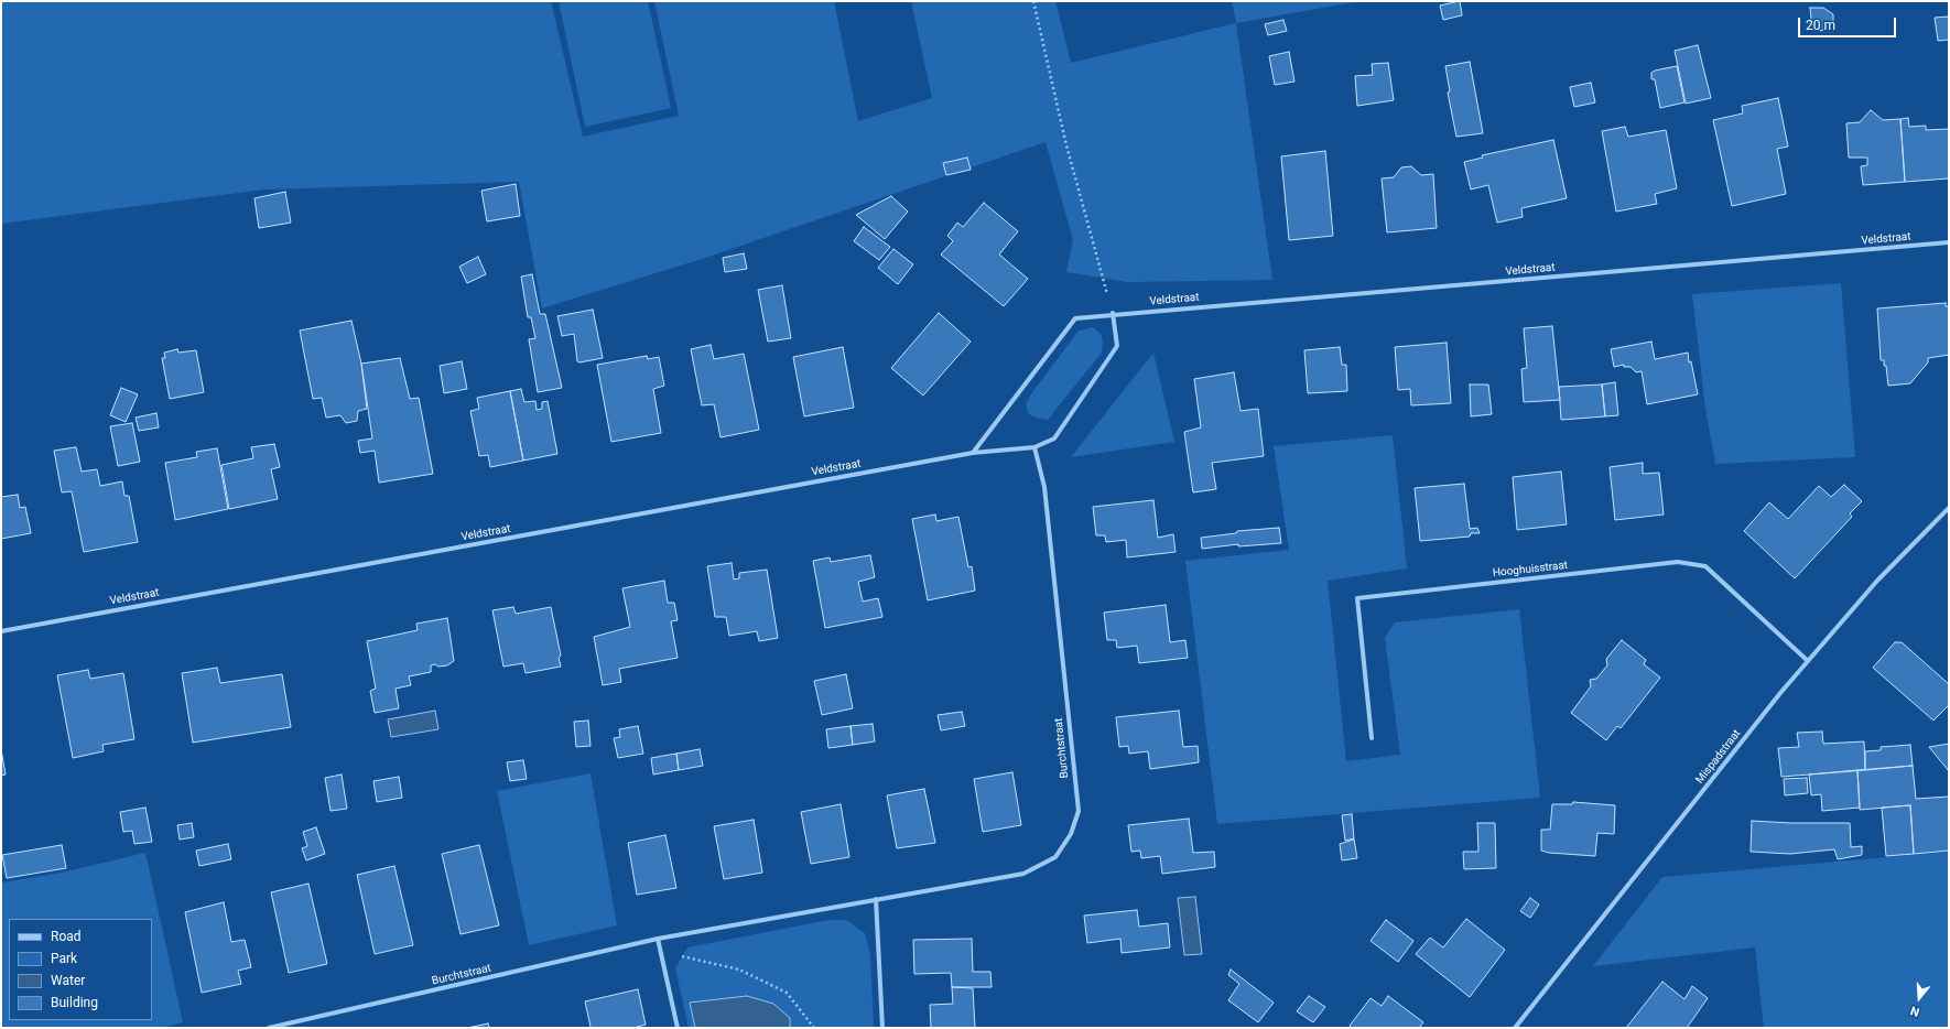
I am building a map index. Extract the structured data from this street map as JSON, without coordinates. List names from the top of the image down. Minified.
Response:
{"streets":{"street":["Veldstraat","Hooghuisstraat","Burchtstraat","Mispadstraat"]},"crossings":[["Veldstraat","Burchtstraat"],["Hooghuisstraat","Mispadstraat"]],"legend":["Road","Park","Water","Building"],"scale_bar":"20 m","north":"bottom"}
